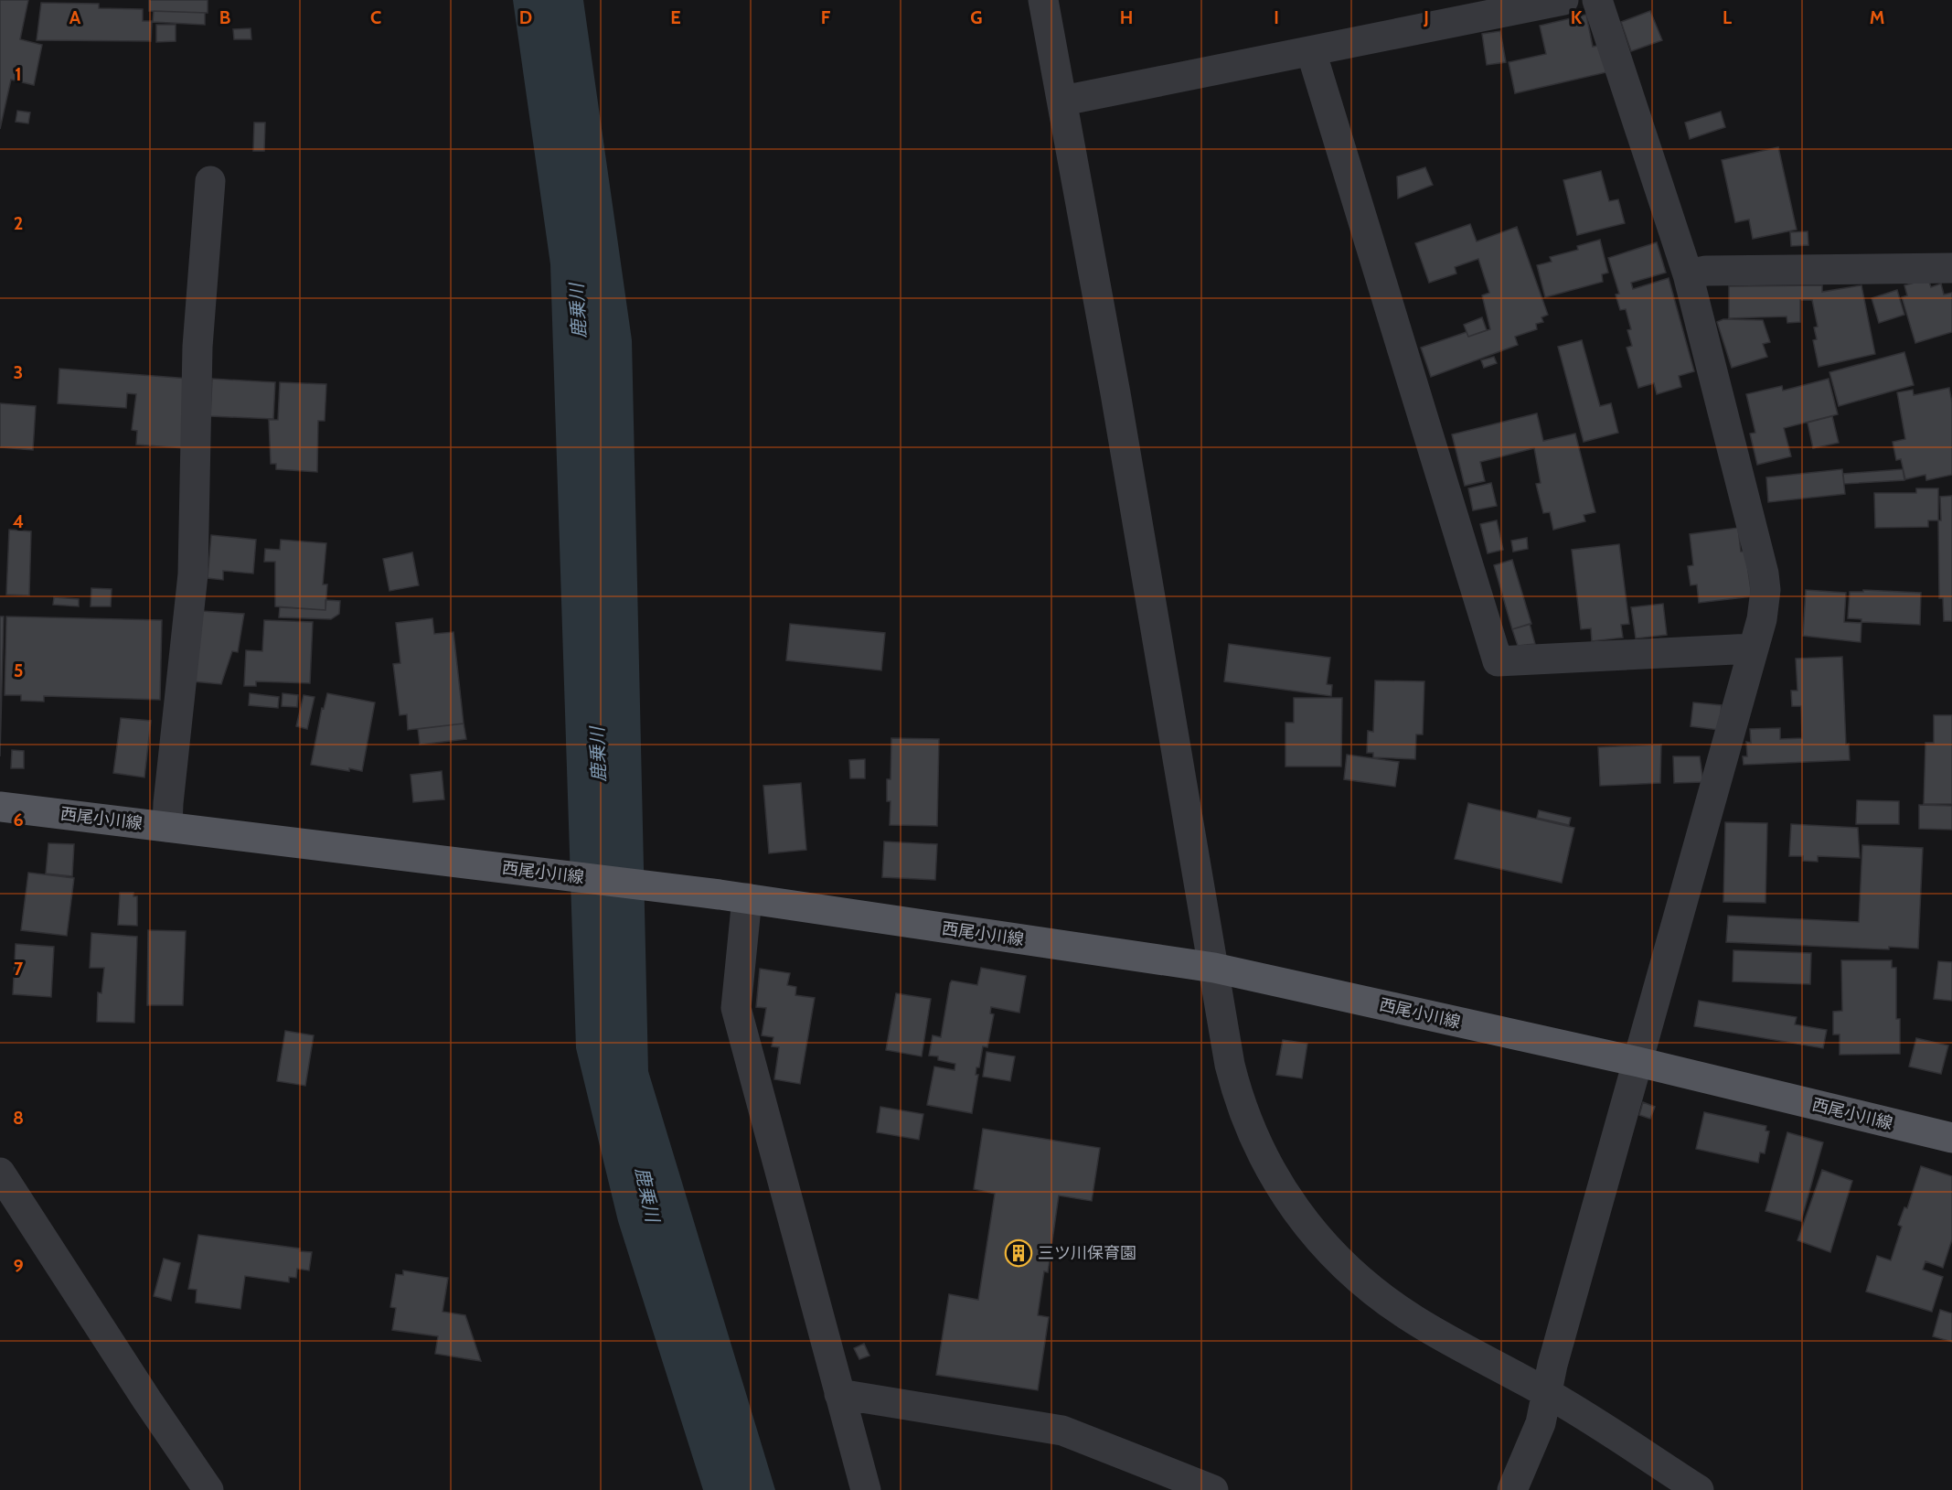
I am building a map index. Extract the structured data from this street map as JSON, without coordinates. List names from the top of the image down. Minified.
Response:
{"streets":{"main road":["西尾小川線"]},"water":["鹿乗川"],"places":{"building":["三ツ川保育園"]},"grid":{"columns":["A","B","C","D","E","F","G","H","I","J","K","L","M"],"rows":["1","2","3","4","5","6","7","8","9"]}}
